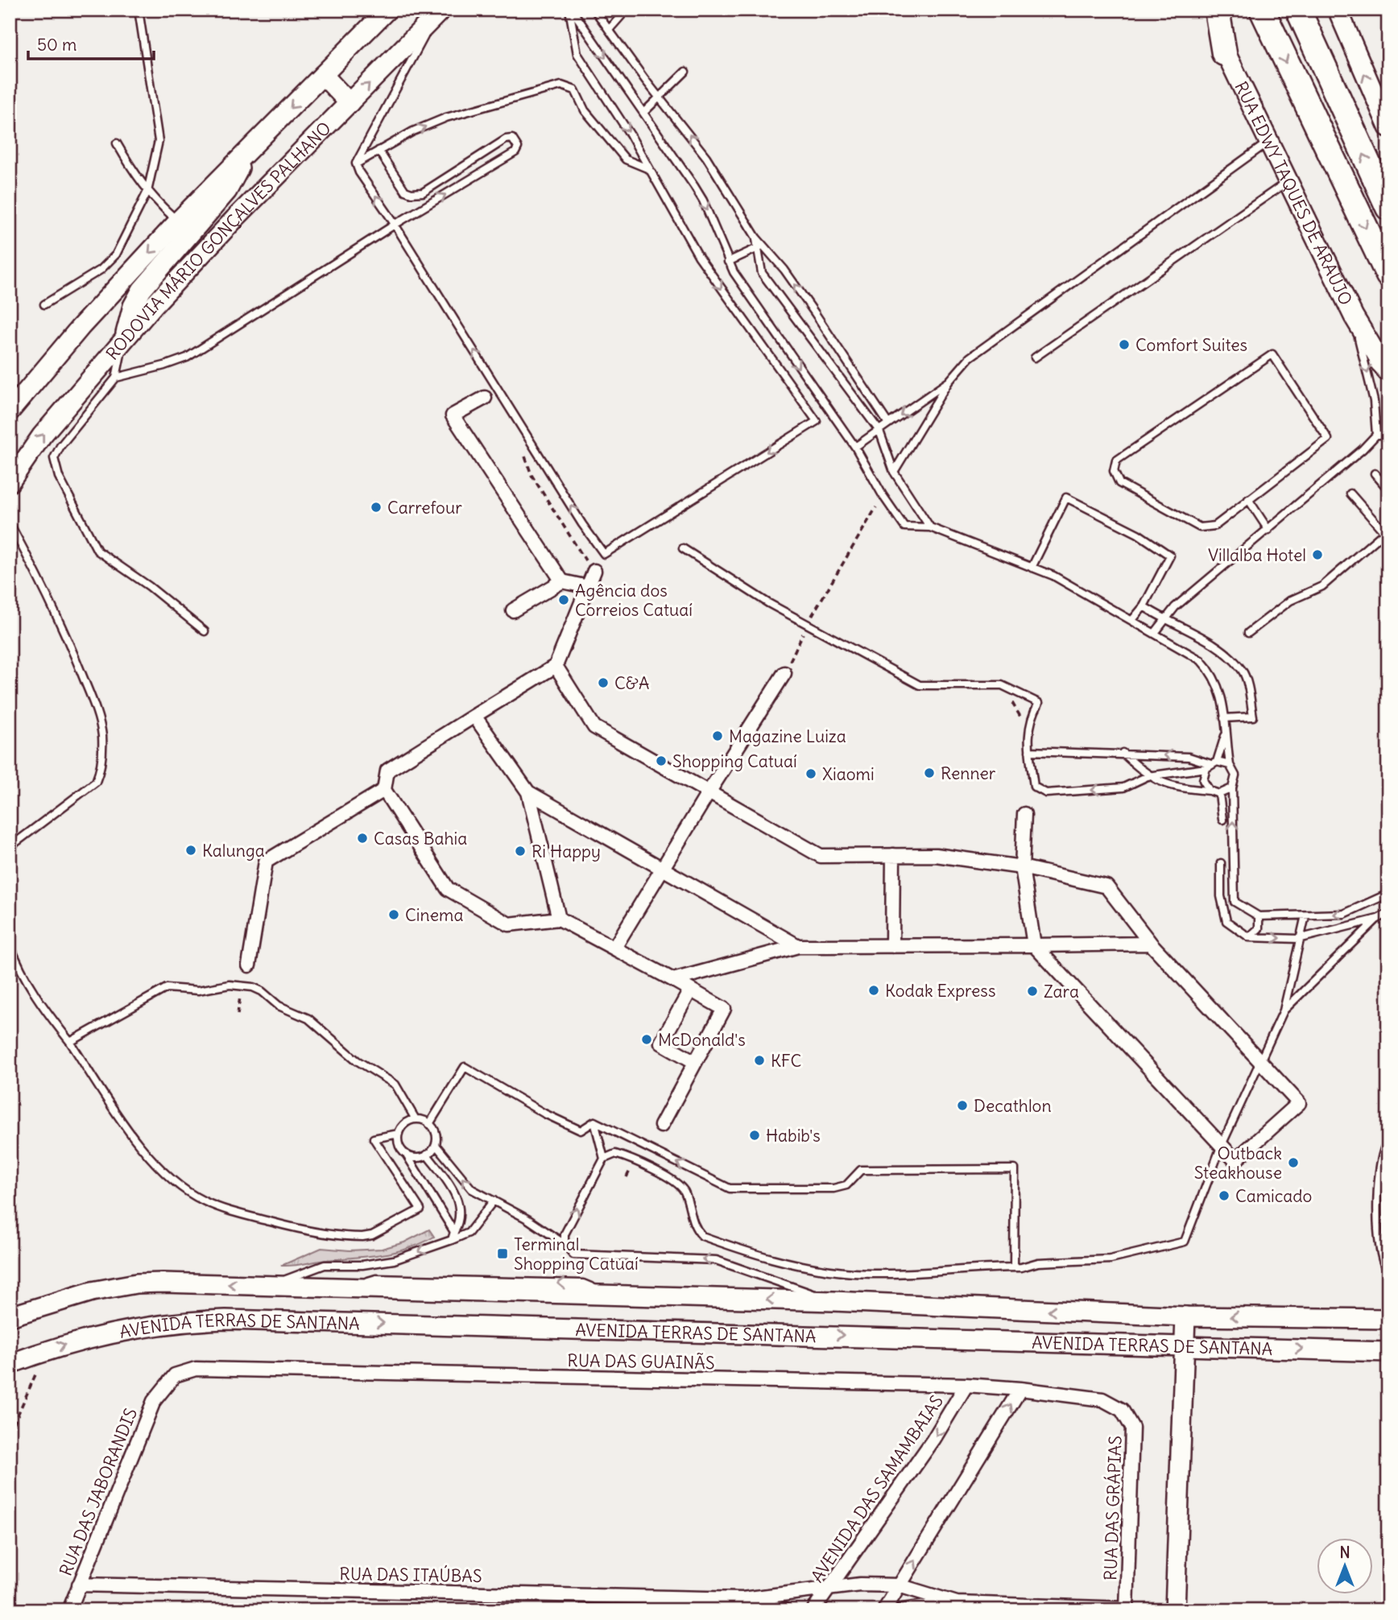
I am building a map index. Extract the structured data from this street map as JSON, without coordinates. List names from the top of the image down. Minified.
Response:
{"streets":{"street":["RUA EDWY TAQUES DE ARAUJO","RODOVIA MÁRIO GONÇALVES PALHANO","AVENIDA TERRAS DE SANTANA","RUA DAS GUAINÃS","AVENIDA DAS SAMAMBAIAS","RUA DAS JABORANDIS","RUA DAS GRÁPIAS","RUA DAS ITAÚBAS"]},"crossings":[["RUA DAS GUAINÃS","AVENIDA DAS SAMAMBAIAS"],["RUA DAS GUAINÃS","RUA DAS JABORANDIS"],["RUA DAS GUAINÃS","RUA DAS GRÁPIAS"],["AVENIDA DAS SAMAMBAIAS","RUA DAS ITAÚBAS"],["RUA DAS JABORANDIS","RUA DAS ITAÚBAS"],["RUA DAS GRÁPIAS","RUA DAS ITAÚBAS"]],"places":{"other":["Comfort Suites","Carrefour","Villalba Hotel","Agência dos Correios Catuaí","C&A","Magazine Luiza","Shopping Catuaí","Renner","Xiaomi","Casas Bahia","Kalunga","Ri Happy","Cinema","Kodak Express","Zara","McDonald's","KFC","Decathlon","Habib's","Outback Steakhouse","Camicado"],"transit":["Terminal Shopping Catuaí"]},"scale_bar":"50 m","north":"top"}
